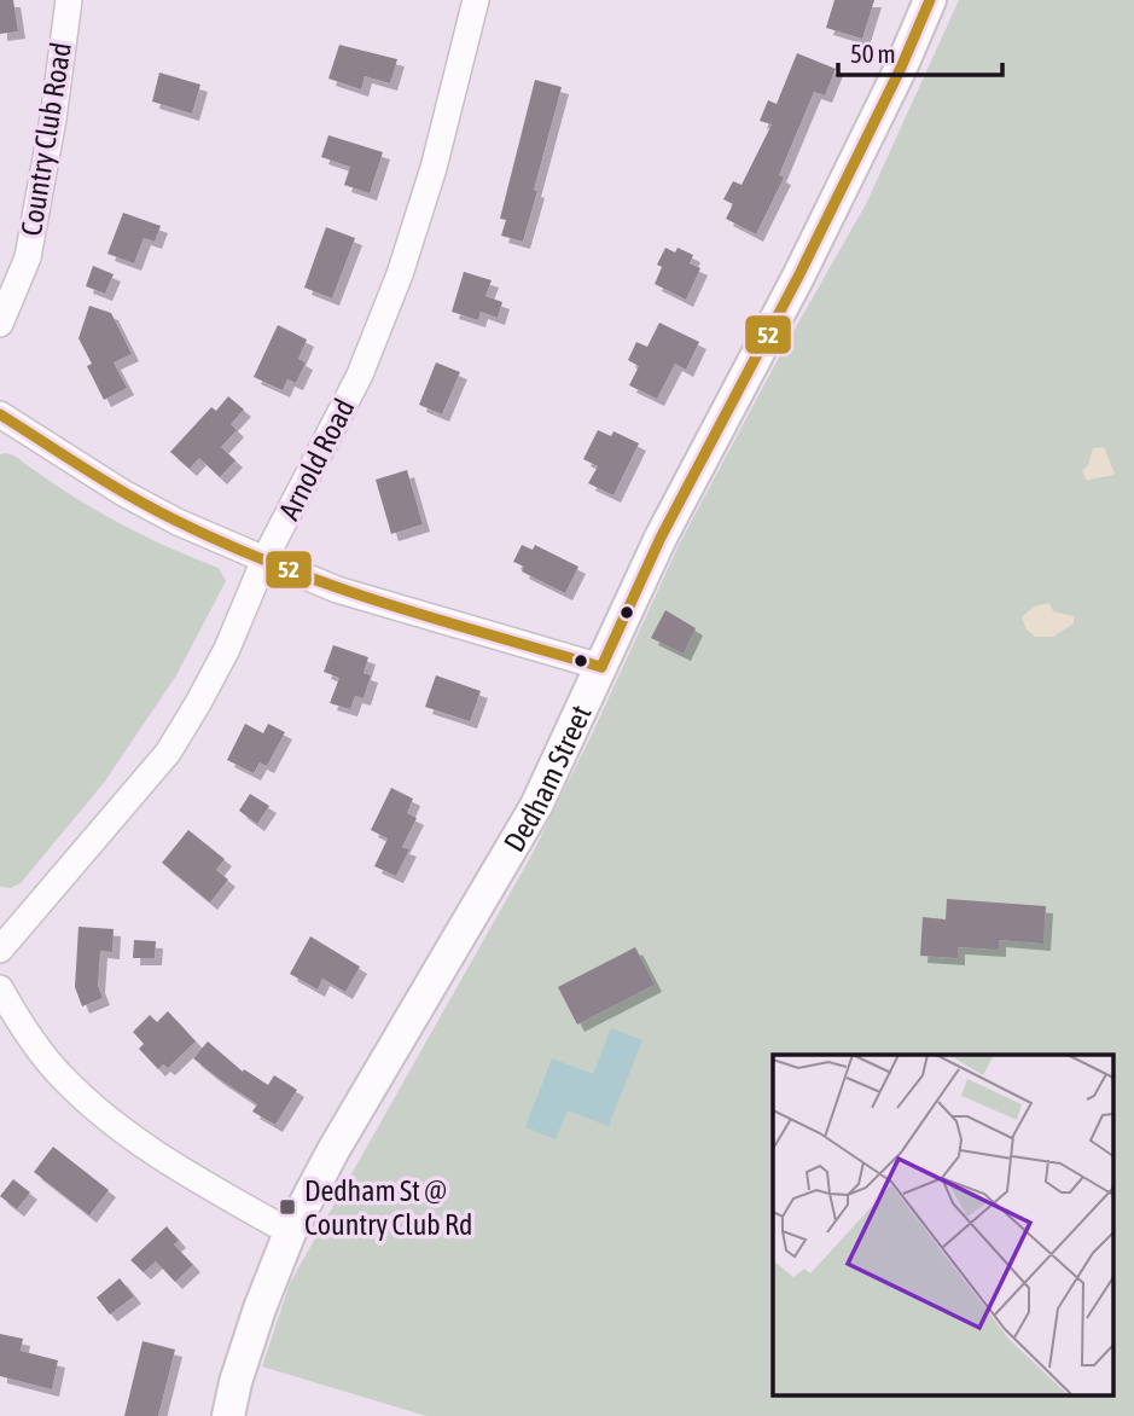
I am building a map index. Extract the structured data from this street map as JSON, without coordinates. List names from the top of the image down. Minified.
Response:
{"streets":{"main road":["Dedham Street"],"street":["Country Club Road","Arnold Road"]},"places":{"transit":["Dedham St @ Country Club Rd"]},"lines":["transit line 52"],"scale_bar":"50 m"}
